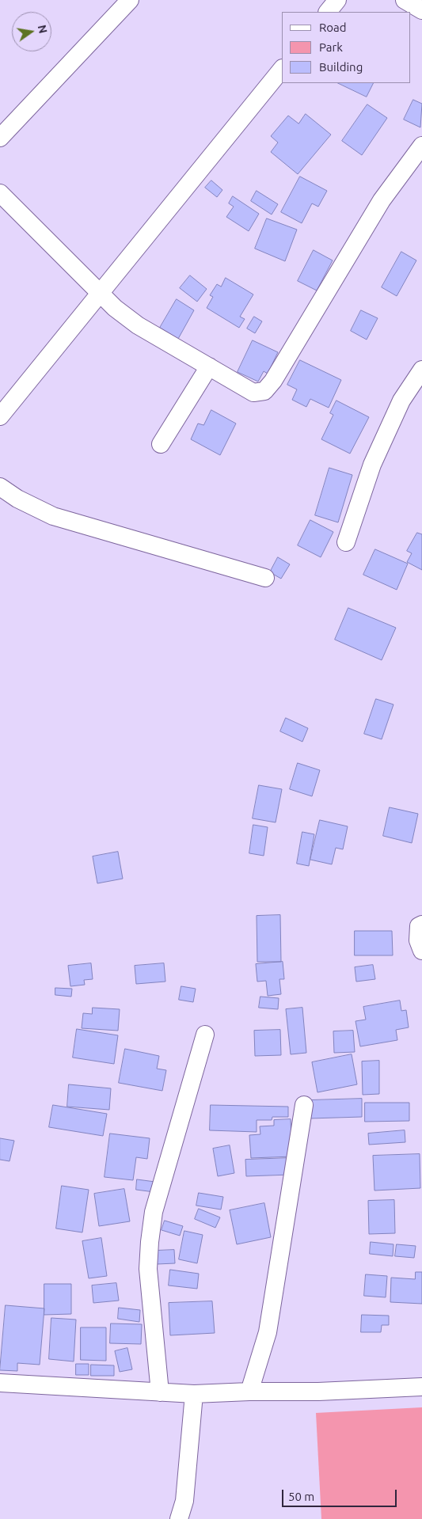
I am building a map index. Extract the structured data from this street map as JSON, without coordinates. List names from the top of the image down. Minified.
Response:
{"legend":["Road","Park","Building"],"scale_bar":"50 m","north":"right"}
